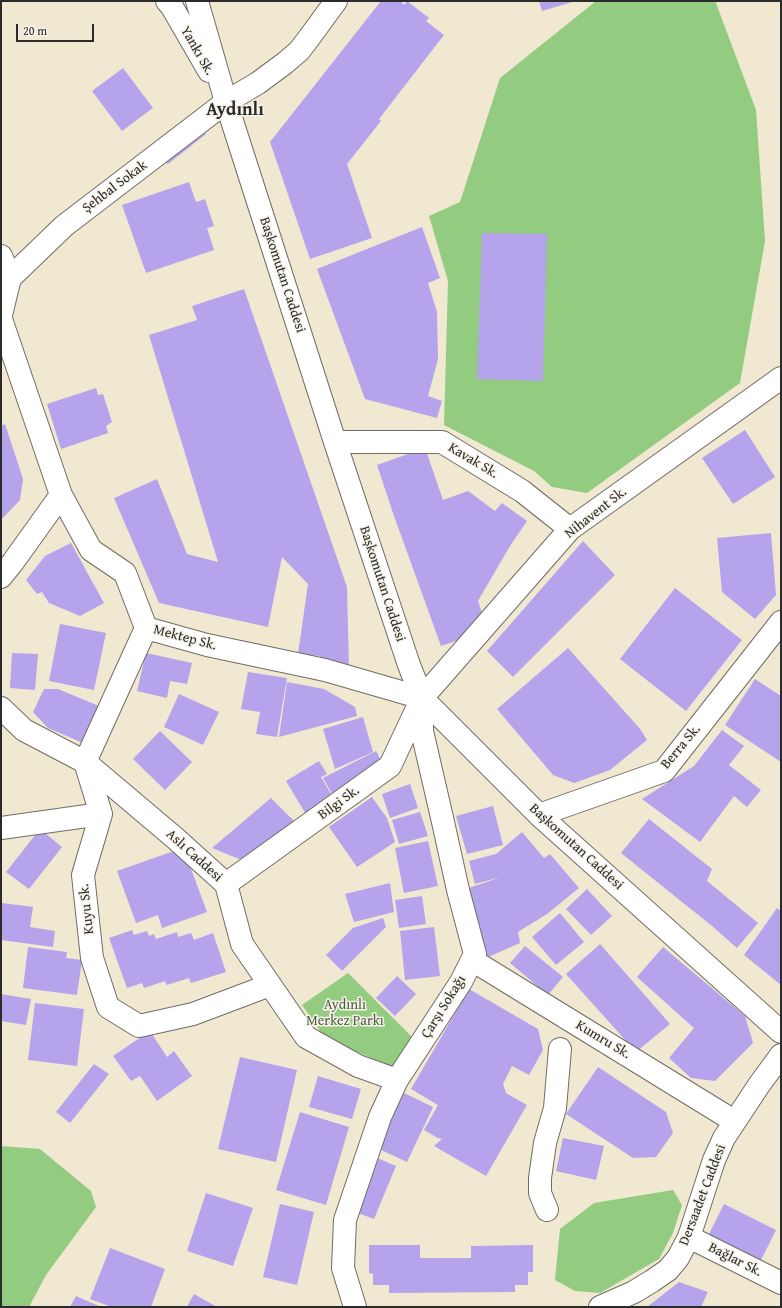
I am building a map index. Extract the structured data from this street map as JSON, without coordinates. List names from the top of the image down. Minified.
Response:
{"streets":{"street":["Yankı Sk.","Şehbal Sokak","Başkomutan Caddesi","Kavak Sk.","Nihavent Sk.","Mektep Sk.","Berra Sk.","Bilgi Sk.","Aslı Caddesi","Kuyu Sk.","Çarşı Sokağı","Kumru Sk.","Dersaadet Caddesi","Bağlar Sk."]},"crossings":[["Yankı Sk.","Şehbal Sokak"],["Yankı Sk.","Başkomutan Caddesi"],["Şehbal Sokak","Başkomutan Caddesi"],["Başkomutan Caddesi","Kavak Sk."],["Başkomutan Caddesi","Nihavent Sk."],["Başkomutan Caddesi","Mektep Sk."],["Başkomutan Caddesi","Berra Sk."],["Başkomutan Caddesi","Bilgi Sk."],["Başkomutan Caddesi","Çarşı Sokağı"],["Kavak Sk.","Nihavent Sk."],["Nihavent Sk.","Mektep Sk."],["Nihavent Sk.","Bilgi Sk."],["Nihavent Sk.","Çarşı Sokağı"],["Mektep Sk.","Bilgi Sk."],["Mektep Sk.","Çarşı Sokağı"],["Bilgi Sk.","Aslı Caddesi"],["Bilgi Sk.","Çarşı Sokağı"],["Aslı Caddesi","Kuyu Sk."],["Aslı Caddesi","Çarşı Sokağı"],["Çarşı Sokağı","Kumru Sk."],["Kumru Sk.","Dersaadet Caddesi"],["Dersaadet Caddesi","Bağlar Sk."]],"districts":["Aydınlı"],"parks":["Aydınlı Merkez Parkı"],"scale_bar":"20 m"}
